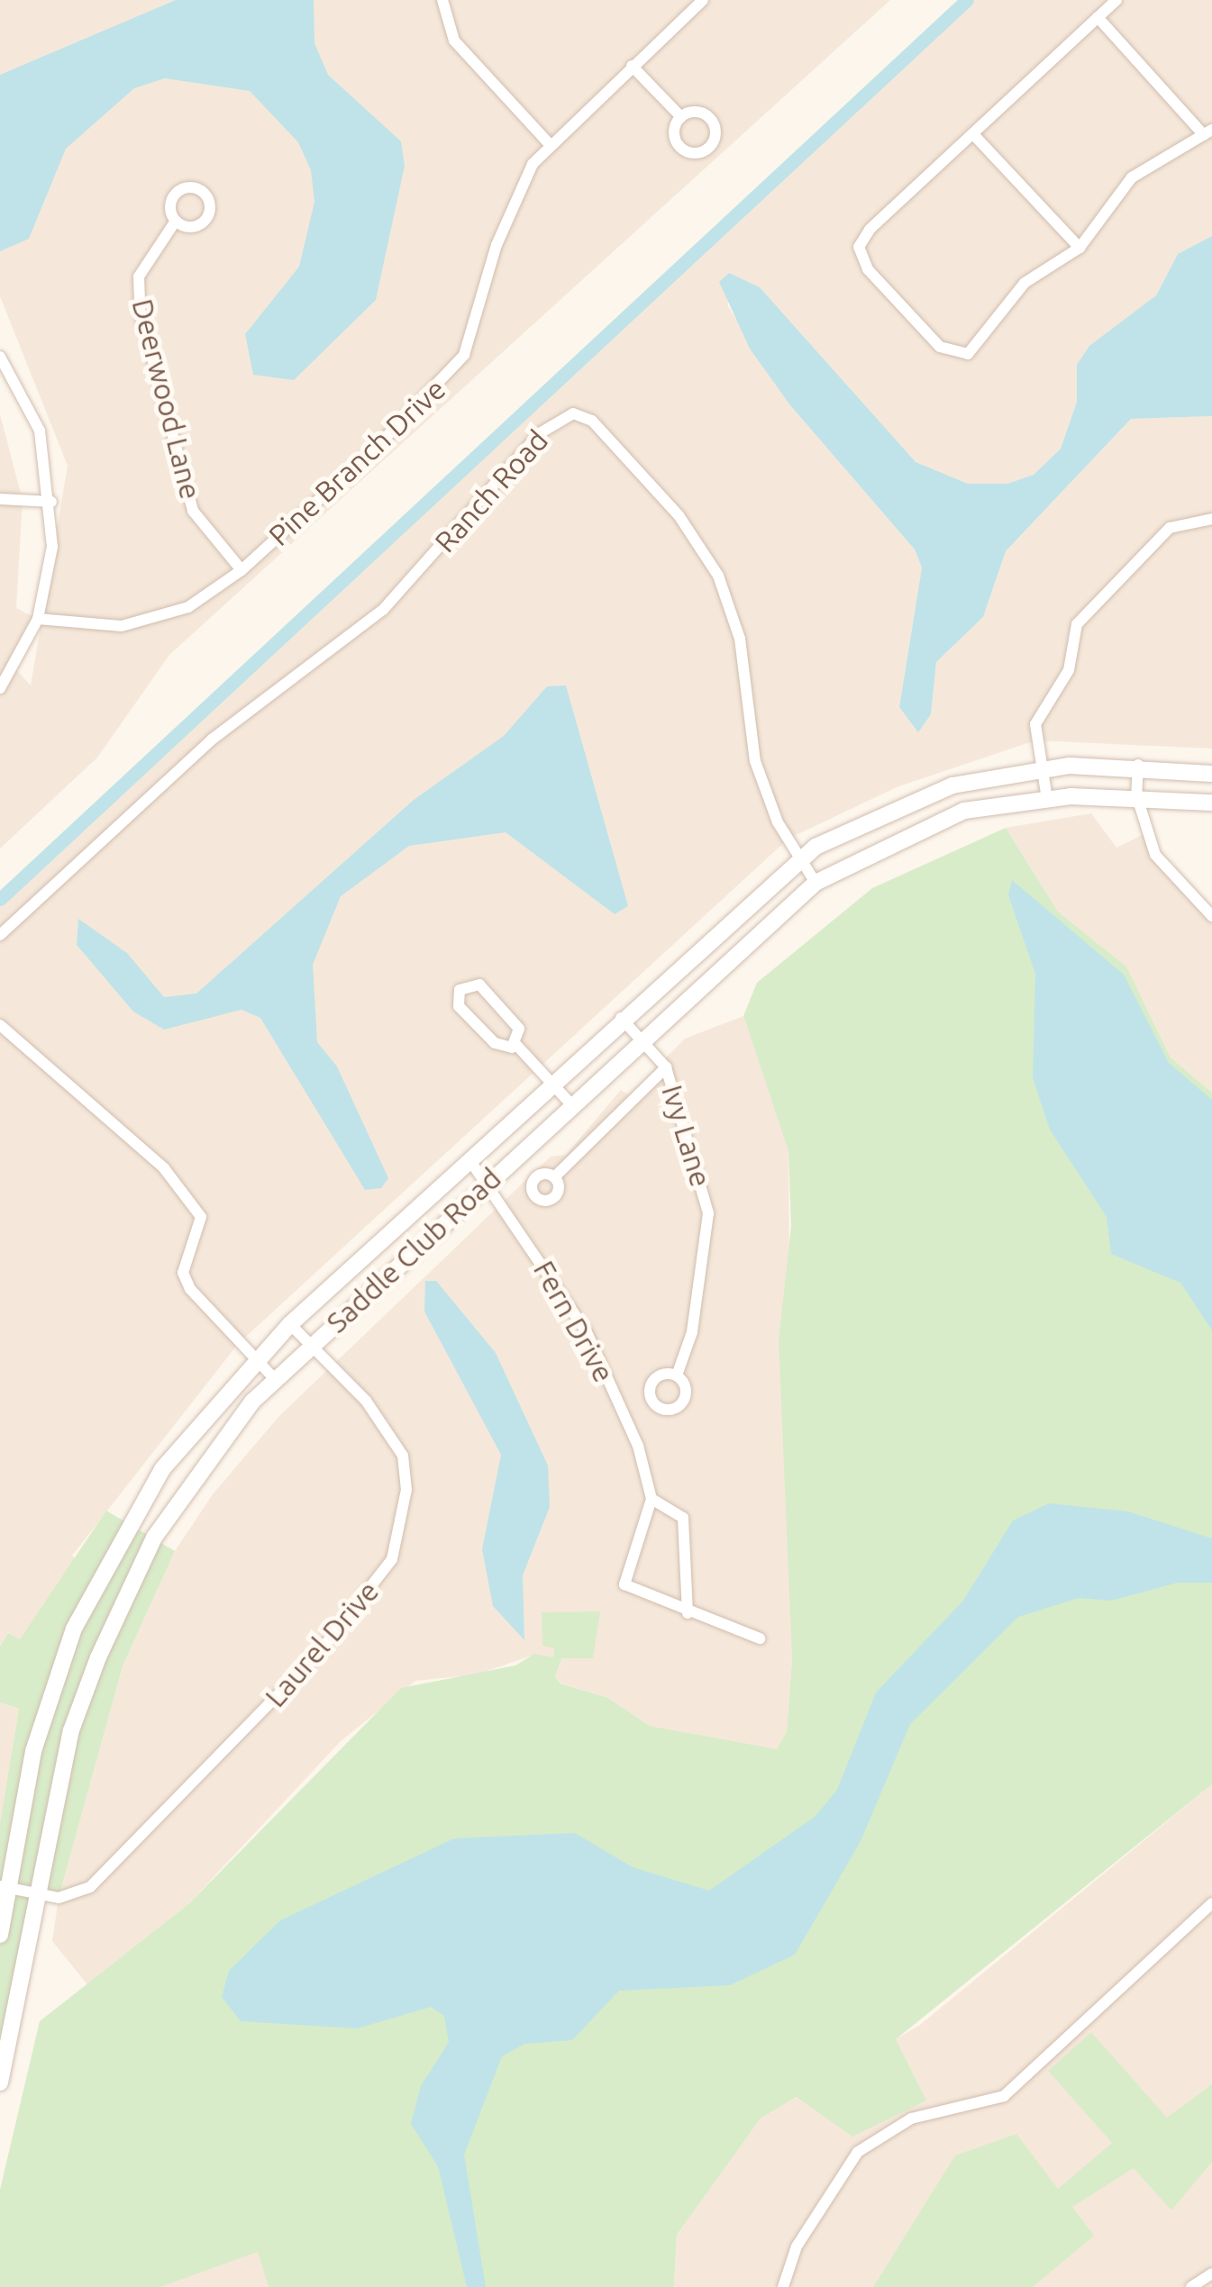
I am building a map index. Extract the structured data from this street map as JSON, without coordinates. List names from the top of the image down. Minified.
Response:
{"streets":{"street":["Deerwood Lane","Pine Branch Drive","Ranch Road","Ivy Lane","Saddle Club Road","Fern Drive","Laurel Drive"]},"crossings":[["Deerwood Lane","Pine Branch Drive"],["Ranch Road","Saddle Club Road"],["Ivy Lane","Saddle Club Road"],["Saddle Club Road","Fern Drive"],["Saddle Club Road","Laurel Drive"]]}
